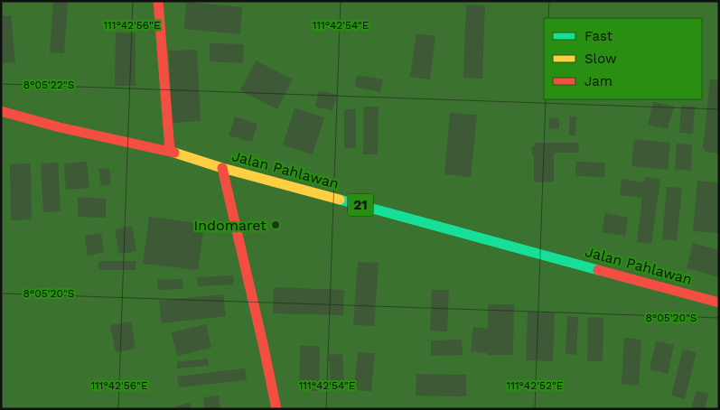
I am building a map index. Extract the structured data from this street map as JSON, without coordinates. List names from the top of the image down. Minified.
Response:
{"streets":{"main road":["Jalan Pahlawan","21"]},"places":["Indomaret"],"legend":["Fast","Slow","Jam"],"coordinates":["111°42'56\"E","111°42'54\"E","8°05'22\"S","8°05'20\"S","111°42'52\"E"]}
